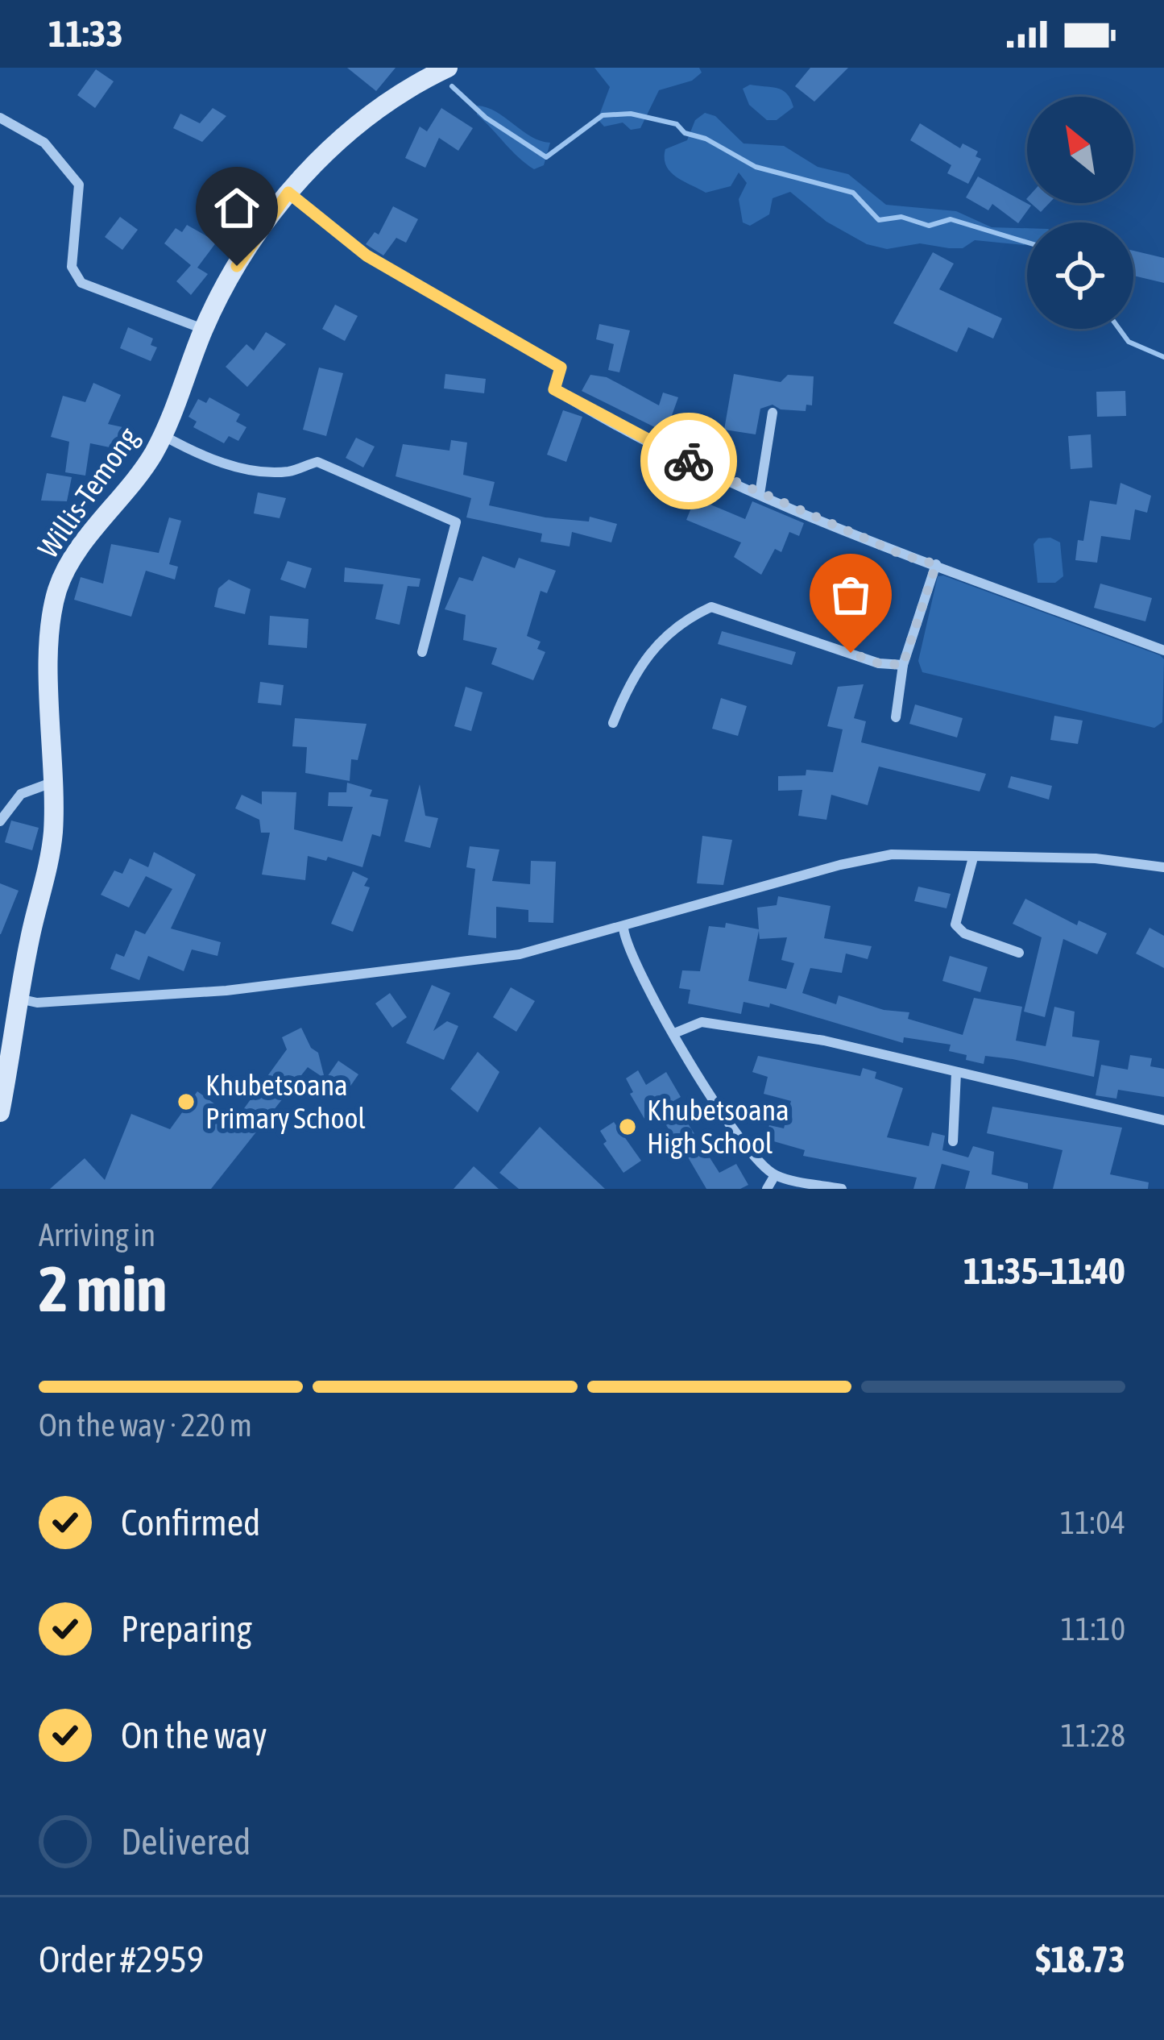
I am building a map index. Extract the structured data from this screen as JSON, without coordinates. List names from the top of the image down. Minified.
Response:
{"streets":{"main road":["Willis-Temong"]},"places":["Khubetsoana Primary School","Khubetsoana High School"],"north":"top left","page":{"status":"11:33","heading":["2 min","Arriving in","11:35–11:40"],"panel":["Order #2959","$18.73"],"bar":"On the way · 220 m","list":[["Confirmed","11:04"],["Preparing","11:10"],["On the way","11:28"],"Delivered"]}}
